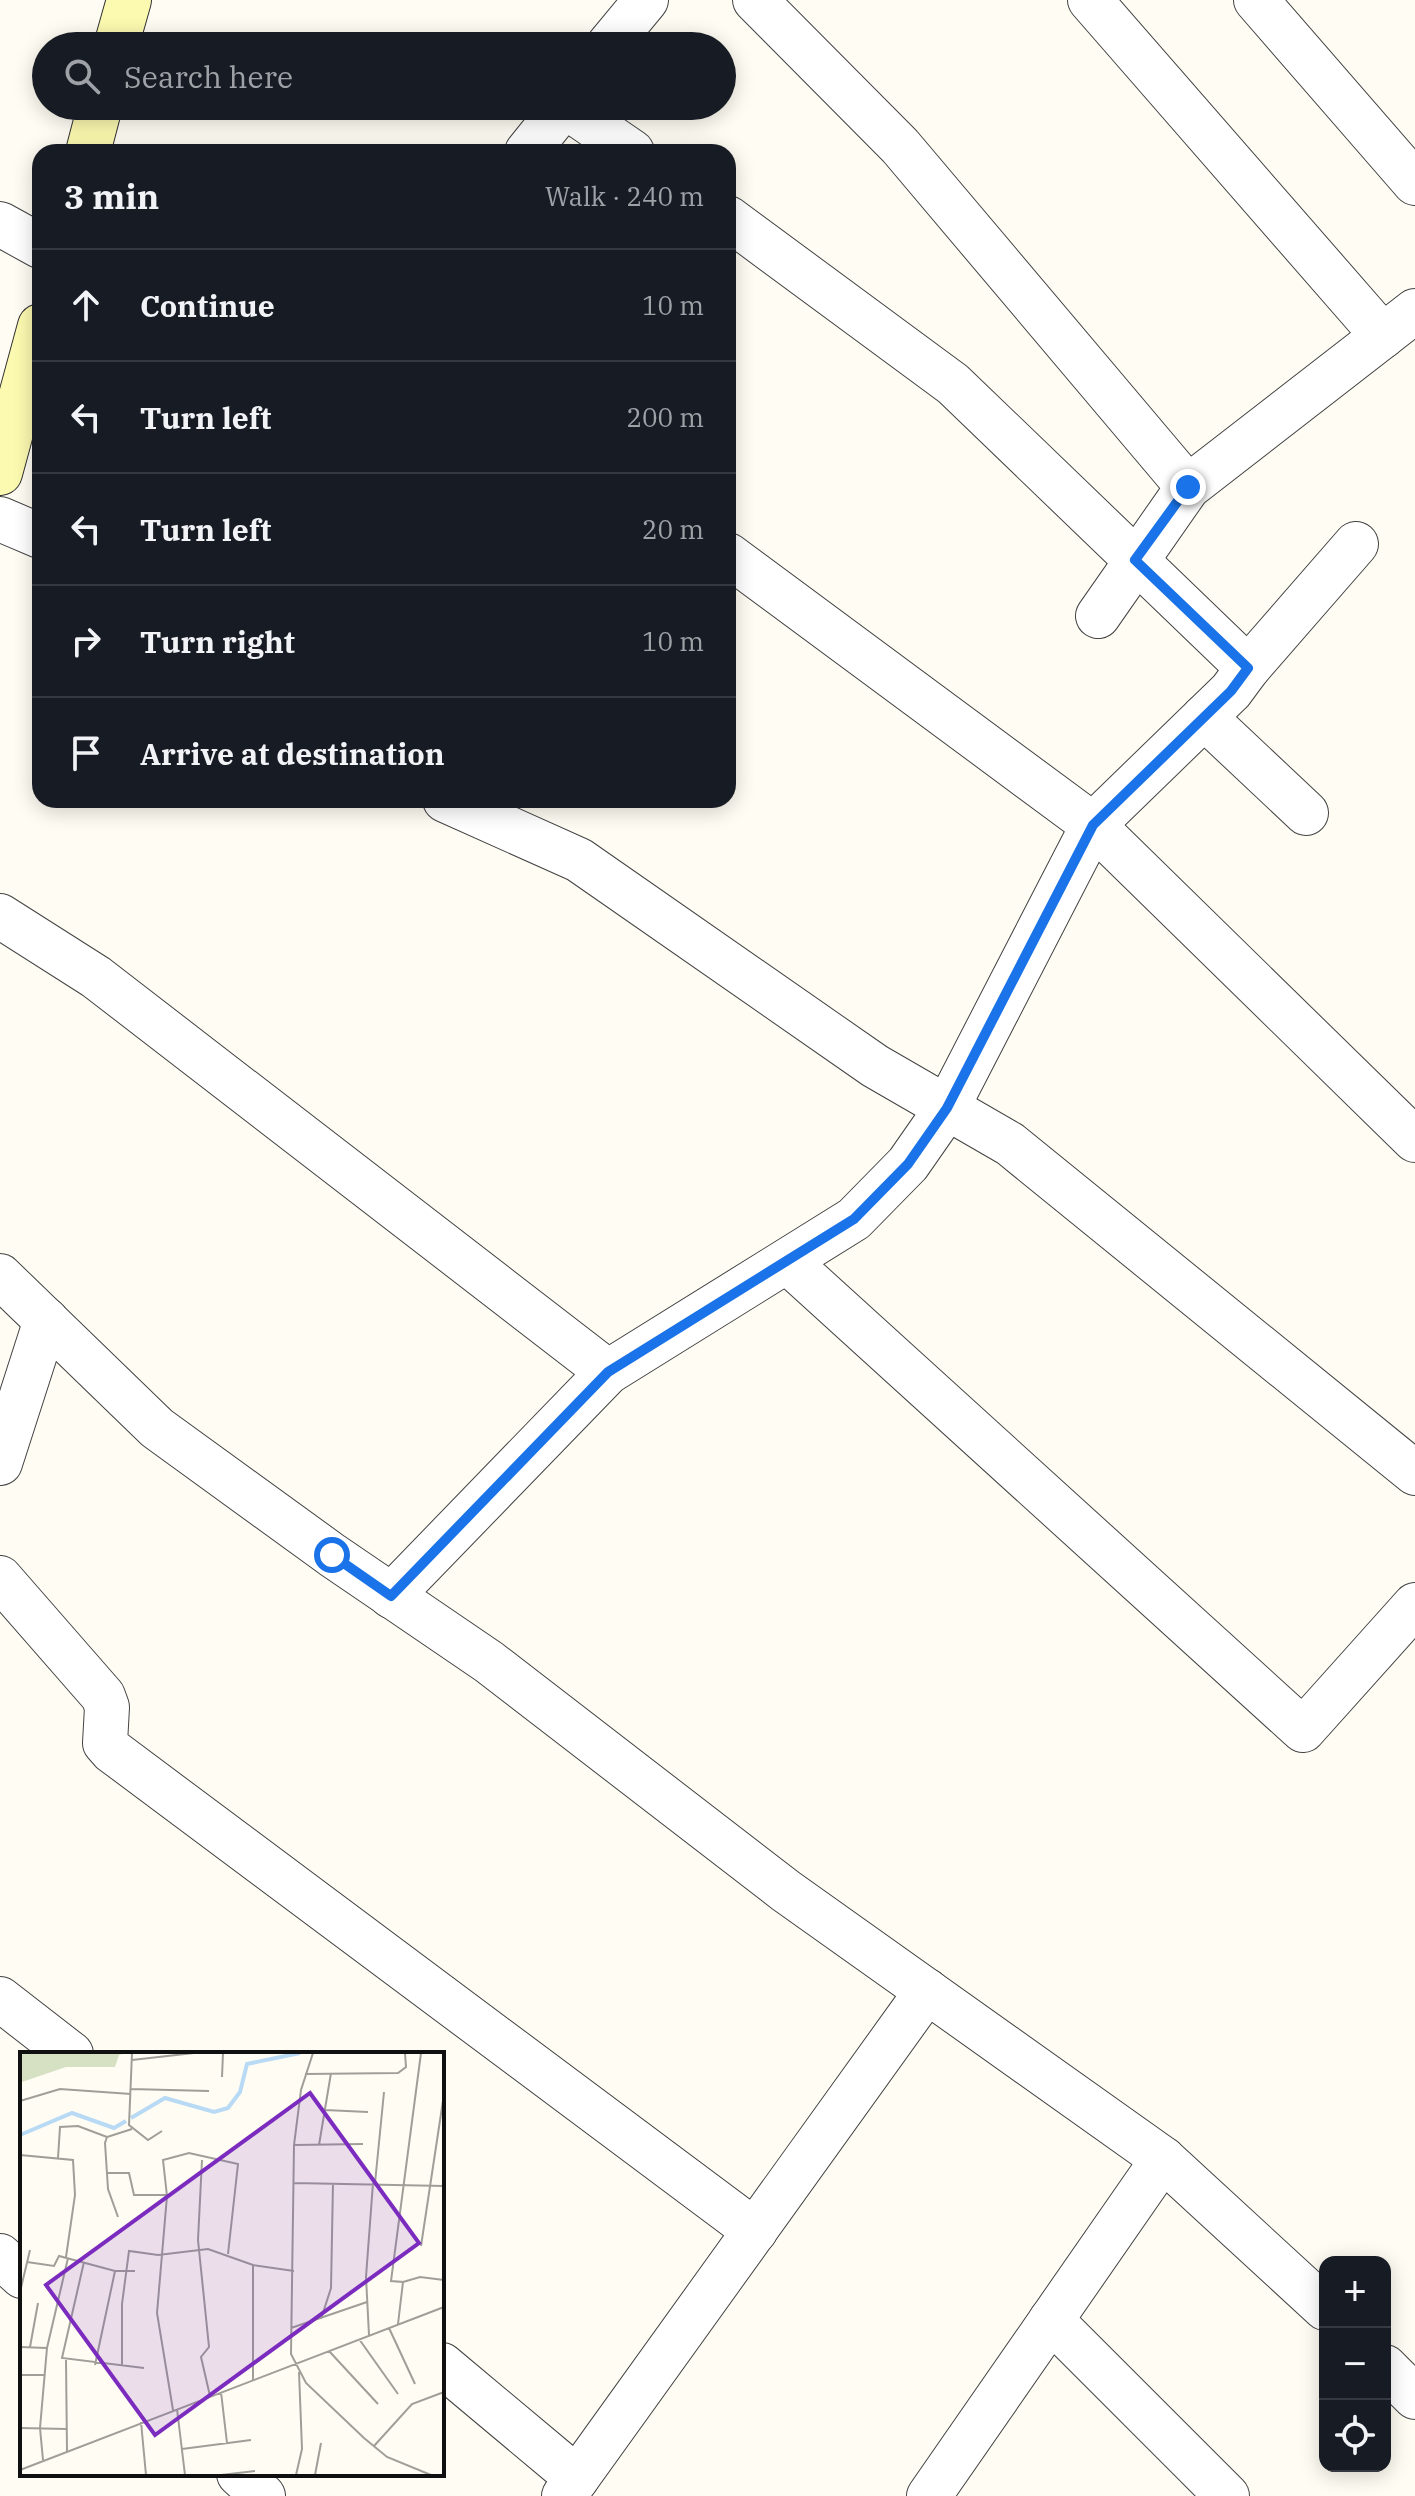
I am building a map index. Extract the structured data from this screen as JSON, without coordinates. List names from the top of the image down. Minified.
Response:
{"page":{"search":"Search here","heading":["3 min","Walk · 240 m"],"list":[["Continue","10 m"],["Turn left","200 m"],["Turn left","20 m"],["Turn right","10 m"],"Arrive at destination"],"map_buttons":["+","−"]}}
